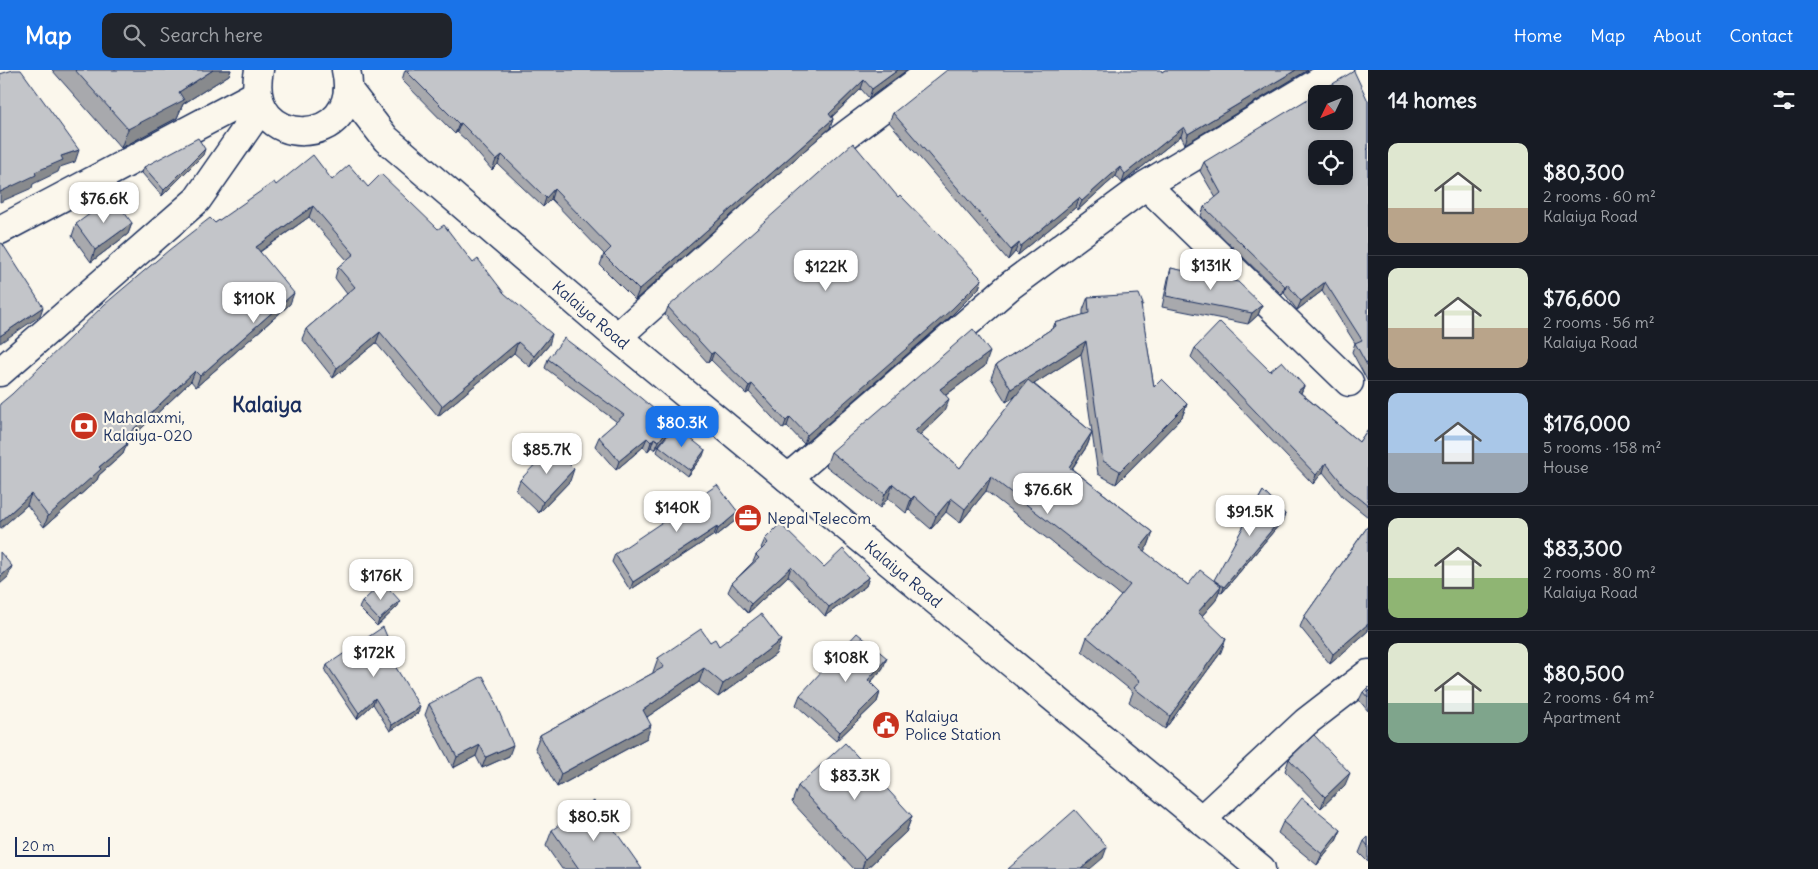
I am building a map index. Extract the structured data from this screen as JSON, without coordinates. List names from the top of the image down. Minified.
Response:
{"streets":{"street":["Kalaiya Road"]},"districts":["Kalaiya"],"places":{"bank":["Mahalaxmi, Kalaiya-020"],"office":["Nepal Telecom"],"public building":["Kalaiya Police Station"]},"scale_bar":"20 m","north":"bottom left","page":{"header":"Map","search":"Search here","nav":["Home","Map","About","Contact"],"heading":"14 homes","list":[{"name":"$80,300","note":"2 rooms · 60 m² · Kalaiya Road"},{"name":"$76,600","note":"2 rooms · 56 m² · Kalaiya Road"},{"name":"$176,000","note":"5 rooms · 158 m² · House"},{"name":"$83,300","note":"2 rooms · 80 m² · Kalaiya Road"},{"name":"$80,500","note":"2 rooms · 64 m² · Apartment"}],"price":["$76.6K","$131K","$122K","$110K","$80.3K","$85.7K","$76.6K","$140K","$91.5K","$176K","$172K","$108K","$83.3K","$80.5K"],"scale":"20 m"}}
